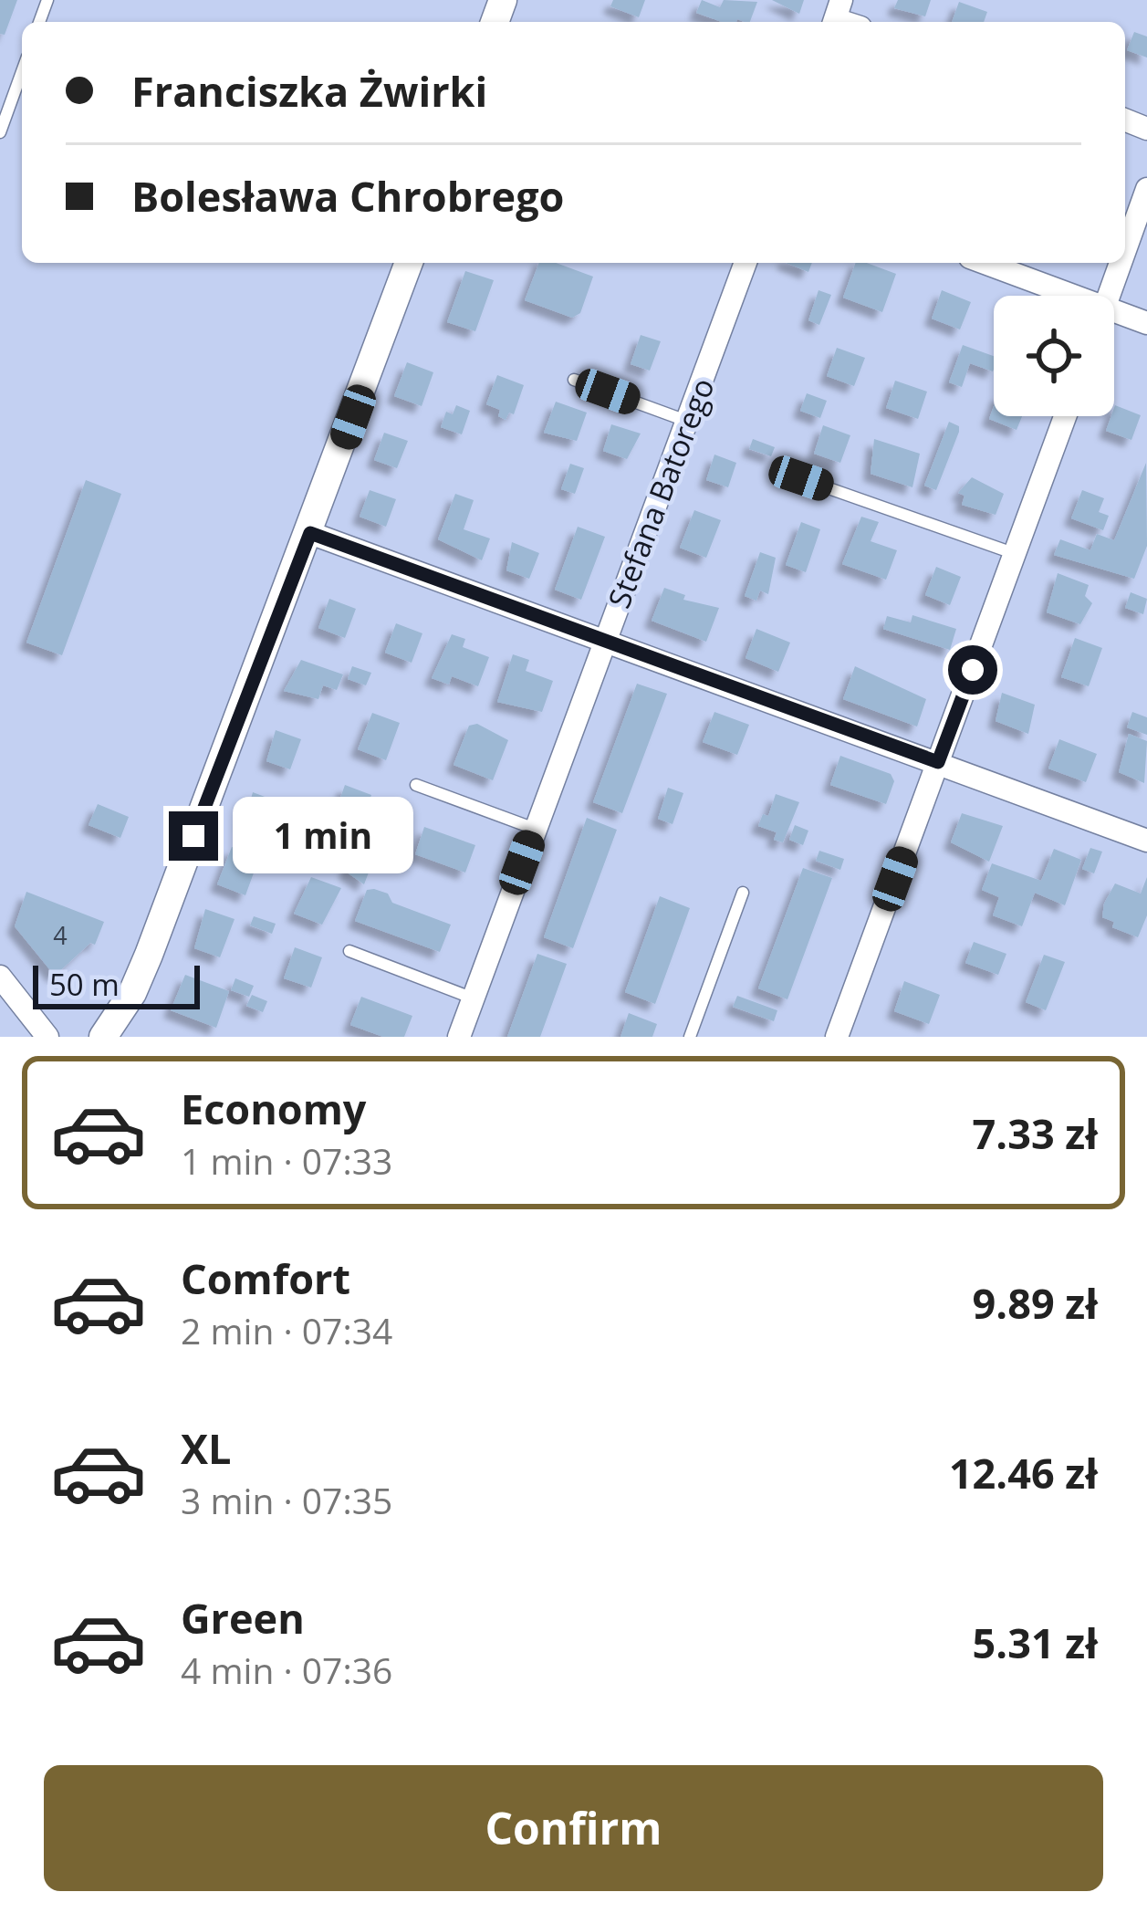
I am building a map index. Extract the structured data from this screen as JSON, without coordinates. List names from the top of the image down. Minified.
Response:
{"streets":{"street":["Stefana Batorego"]},"house_numbers":["4"],"scale_bar":"50 m","page":{"banner":["Franciszka Żwirki","Bolesława Chrobrego"],"bubble":"1 min","scale":"50 m","list":[{"name":"Economy","note":"1 min · 07:33","value":"7.33 zł"},{"name":"Comfort","note":"2 min · 07:34","value":"9.89 zł"},{"name":"XL","note":"3 min · 07:35","value":"12.46 zł"},{"name":"Green","note":"4 min · 07:36","value":"5.31 zł"}],"buttons":"Confirm"}}
